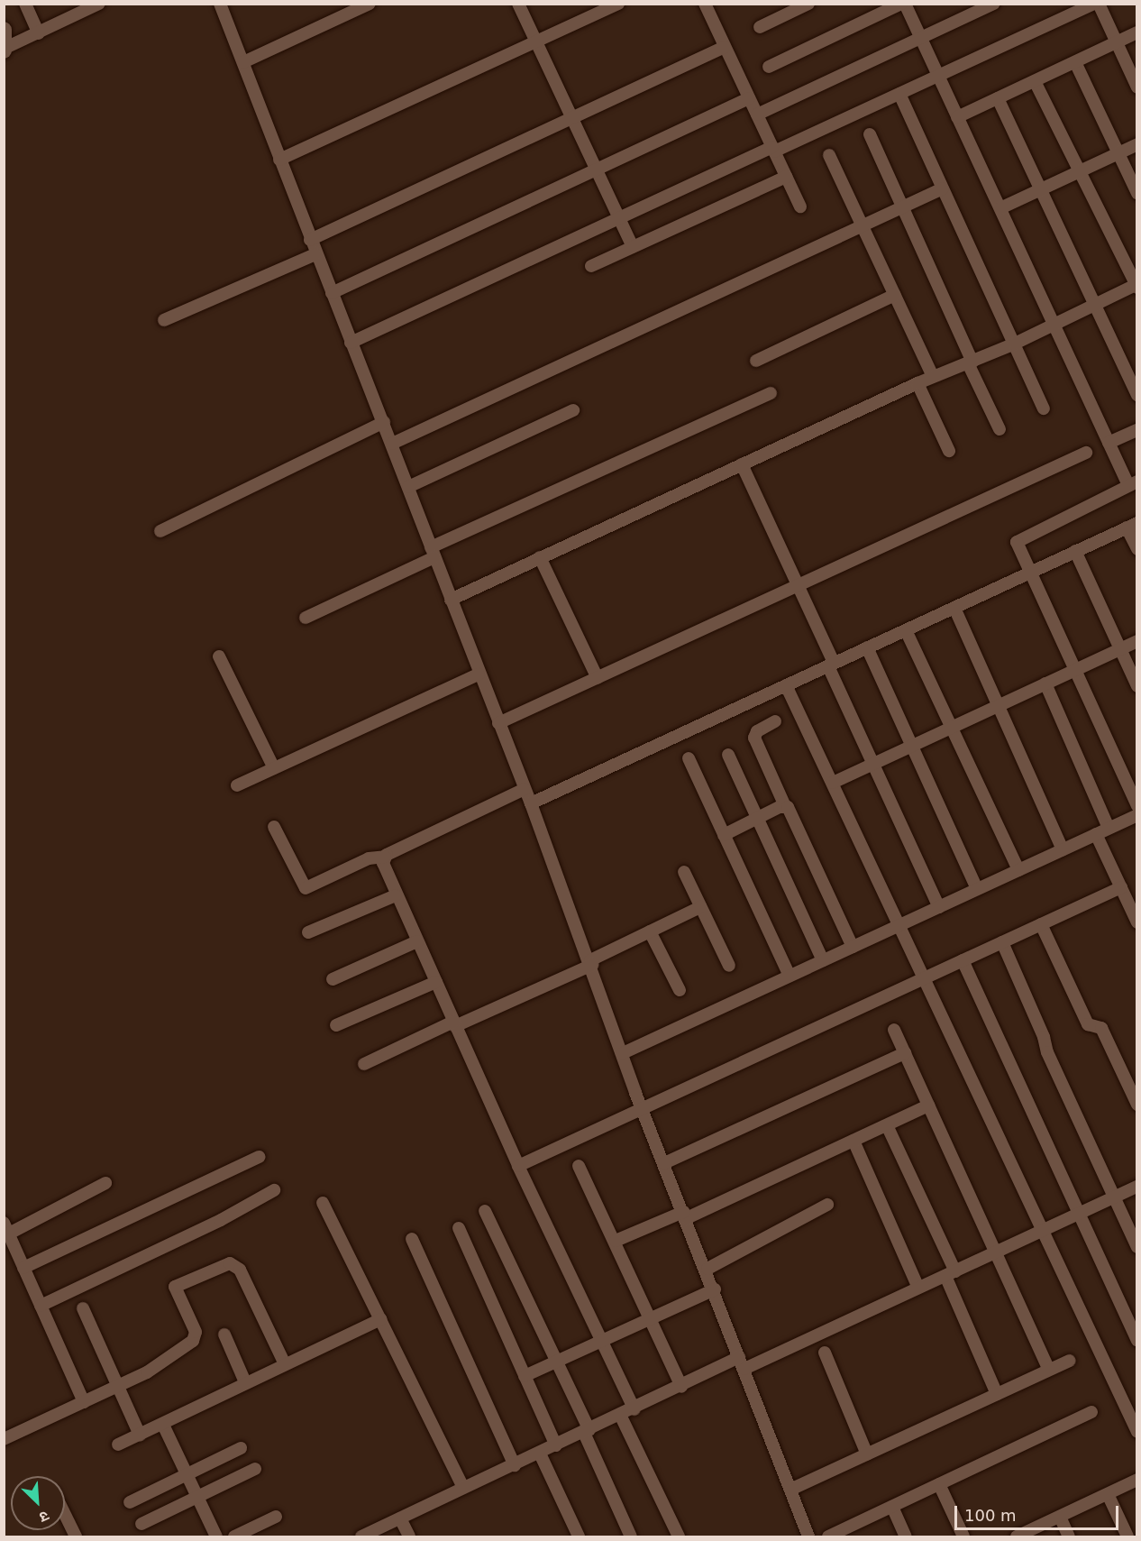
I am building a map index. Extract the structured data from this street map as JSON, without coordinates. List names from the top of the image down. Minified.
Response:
{"scale_bar":"100 m","north":"bottom right"}
